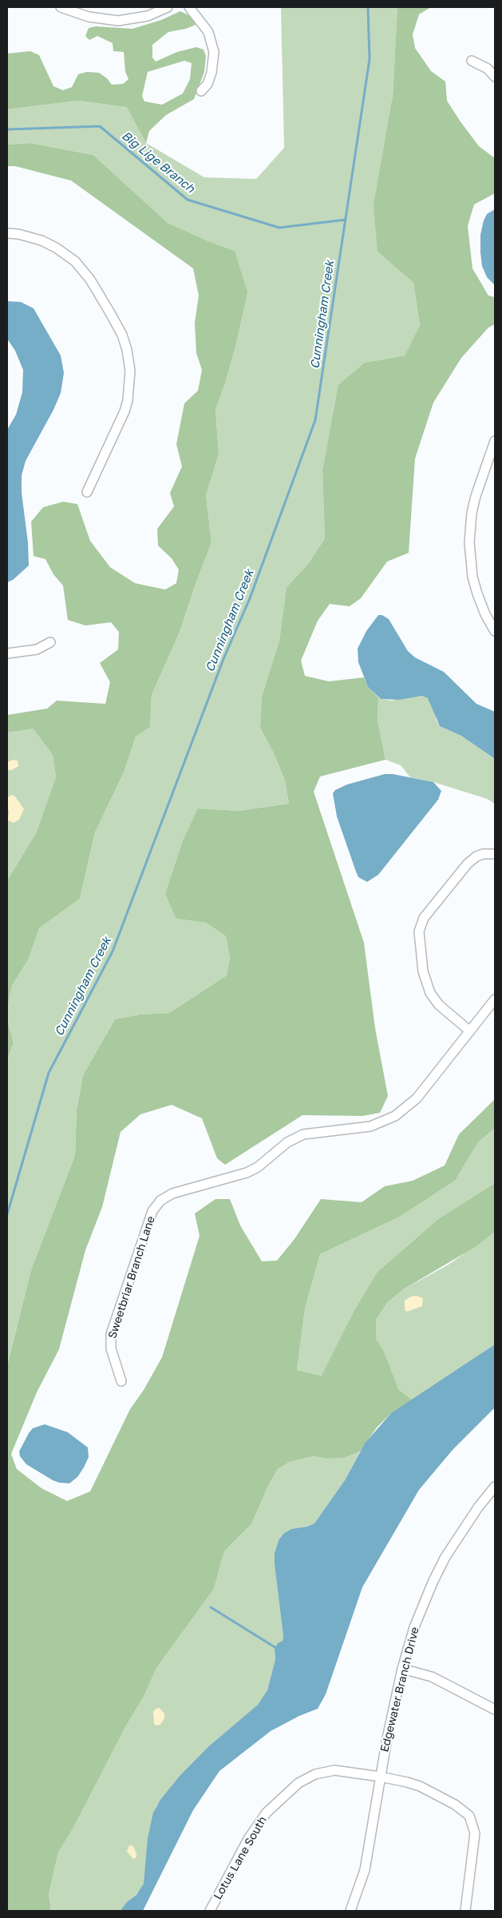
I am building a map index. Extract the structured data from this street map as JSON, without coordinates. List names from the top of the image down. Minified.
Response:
{"streets":{"street":["Sweetbriar Branch Lane","Edgewater Branch Drive","Lotus Lane South"]},"crossings":[["Edgewater Branch Drive","Lotus Lane South"]],"water":["Big Lige Branch","Cunningham Creek"]}
